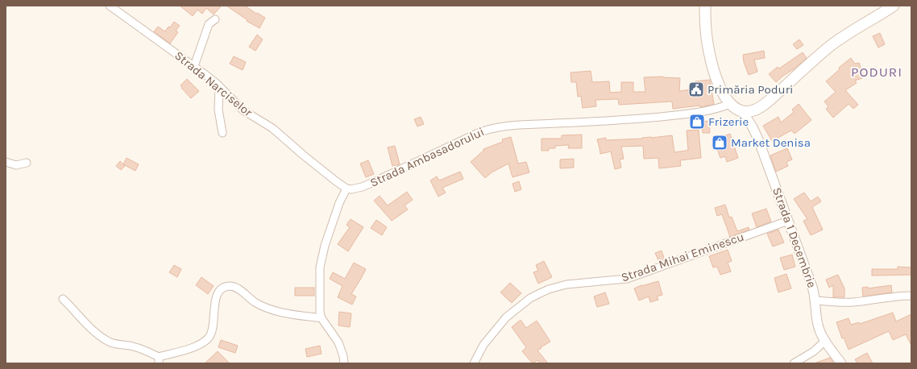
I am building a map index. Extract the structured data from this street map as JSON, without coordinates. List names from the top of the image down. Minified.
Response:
{"streets":{"street":["Strada Narciselor","Strada Ambasadorului","Strada 1 Decembrie","Strada Mihai Eminescu"]},"crossings":[["Strada Narciselor","Strada Ambasadorului"],["Strada 1 Decembrie","Strada Mihai Eminescu"]],"districts":["PODURI"],"places":{"public building":["Primăria Poduri"],"shop":["Frizerie","Market Denisa"]}}
